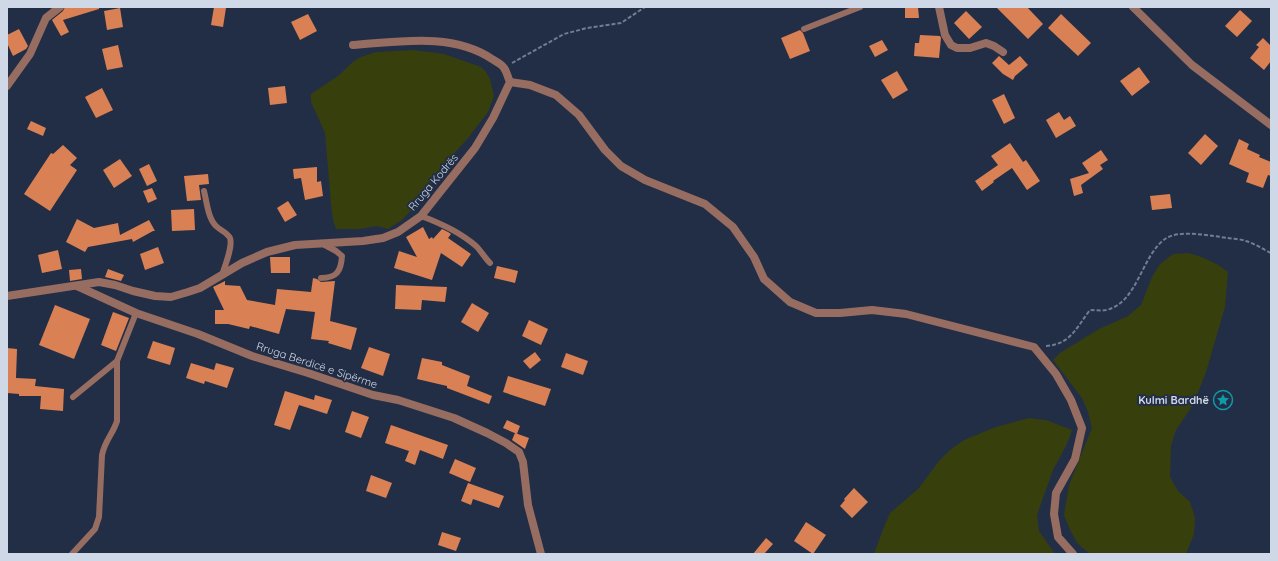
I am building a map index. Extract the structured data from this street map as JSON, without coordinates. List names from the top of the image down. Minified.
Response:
{"streets":{"street":["Rruga Kodrës","Rruga Berdicë e Sipërme"]},"crossings":[["Rruga Kodrës","Rruga Berdicë e Sipërme"]],"places":{"place":["Kulmi Bardhë"]}}
